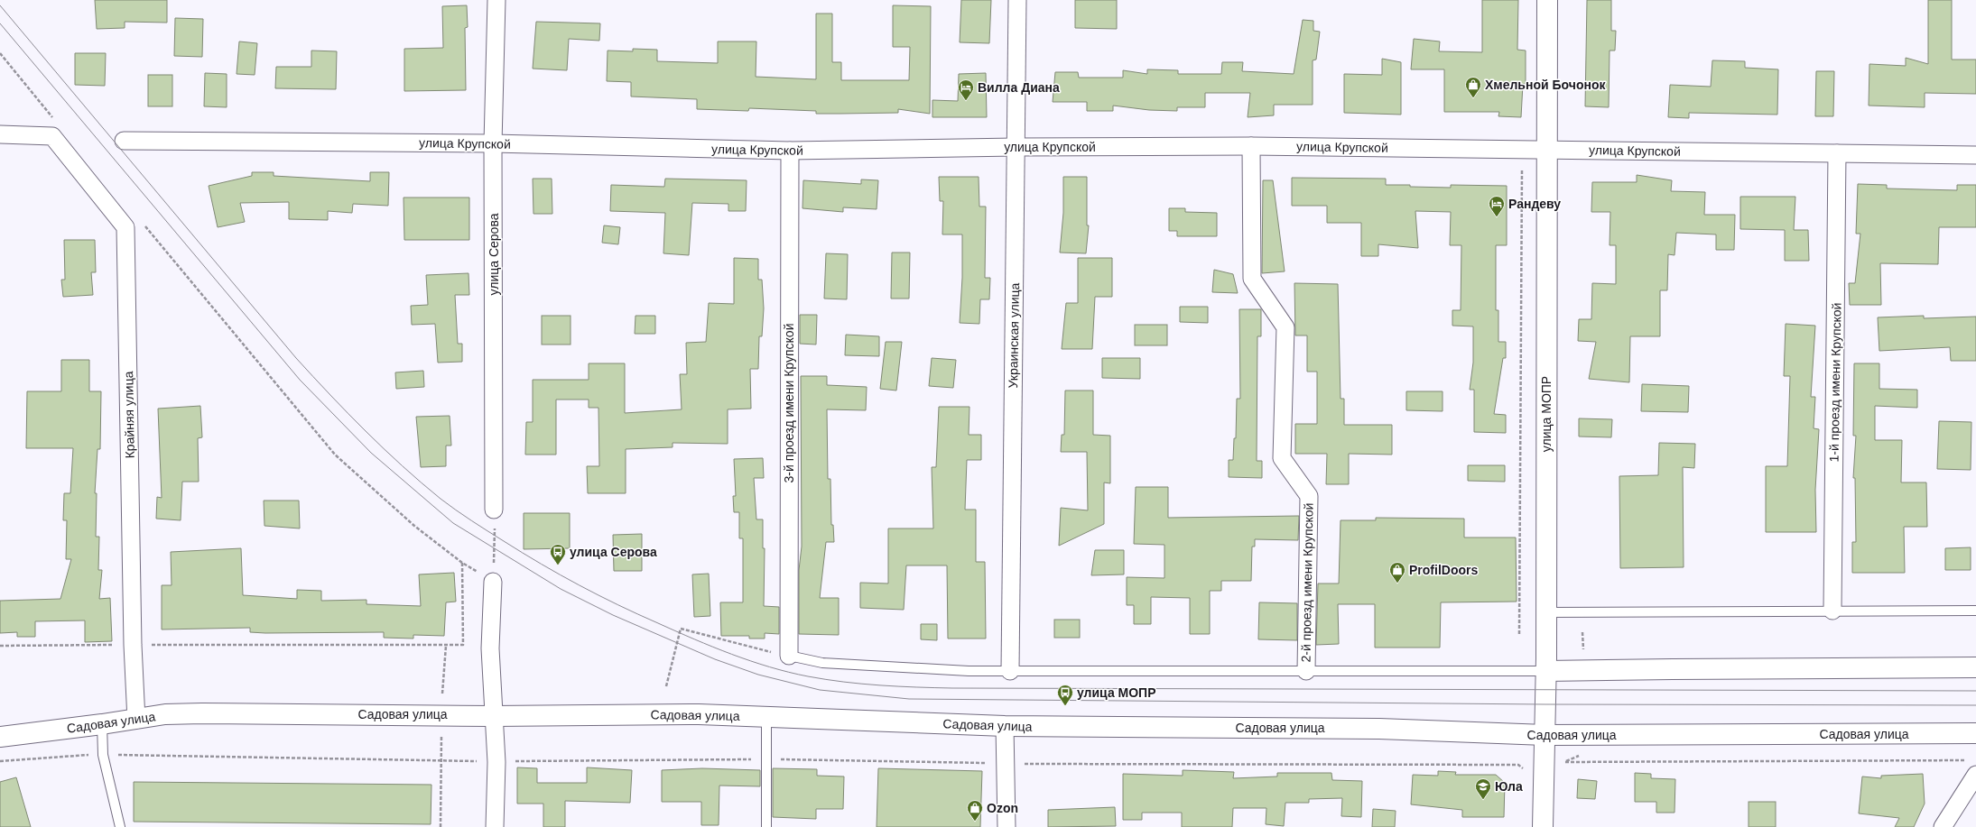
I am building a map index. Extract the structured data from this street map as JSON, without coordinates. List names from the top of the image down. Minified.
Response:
{"streets":{"main road":["улица МОПР","Садовая улица"],"street":["улица Крупской","улица Серова","Украинская улица","1-й проезд имени Крупской","3-й проезд имени Крупской","Крайняя улица","2-й проезд имени Крупской"]},"crossings":[["улица Крупской","улица Серова"],["улица Крупской","Украинская улица"],["улица Крупской","1-й проезд имени Крупской"],["улица Крупской","3-й проезд имени Крупской"],["улица Крупской","улица МОПР"],["улица Крупской","2-й проезд имени Крупской"],["улица МОПР","Садовая улица"],["Крайняя улица","Садовая улица"]],"places":{"shop":["Хмельной Бочонок","ProfilDoors","Ozon"],"hotel":["Вилла Диана","Рандеву"],"bus stop":["улица Серова","улица МОПР"],"school or university":["Юла"]}}
